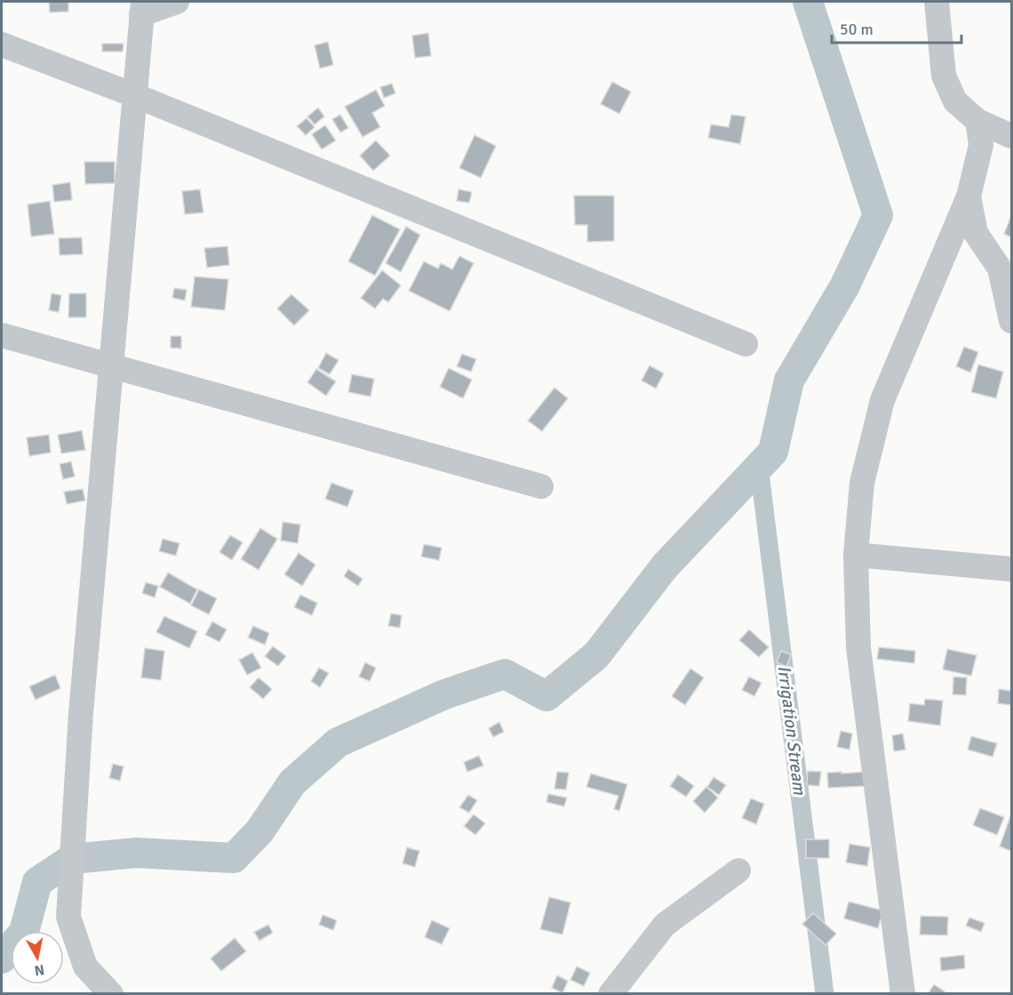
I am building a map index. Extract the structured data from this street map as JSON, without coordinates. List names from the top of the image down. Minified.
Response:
{"water":["Irrigation Stream"],"scale_bar":"50 m","north":"bottom"}
